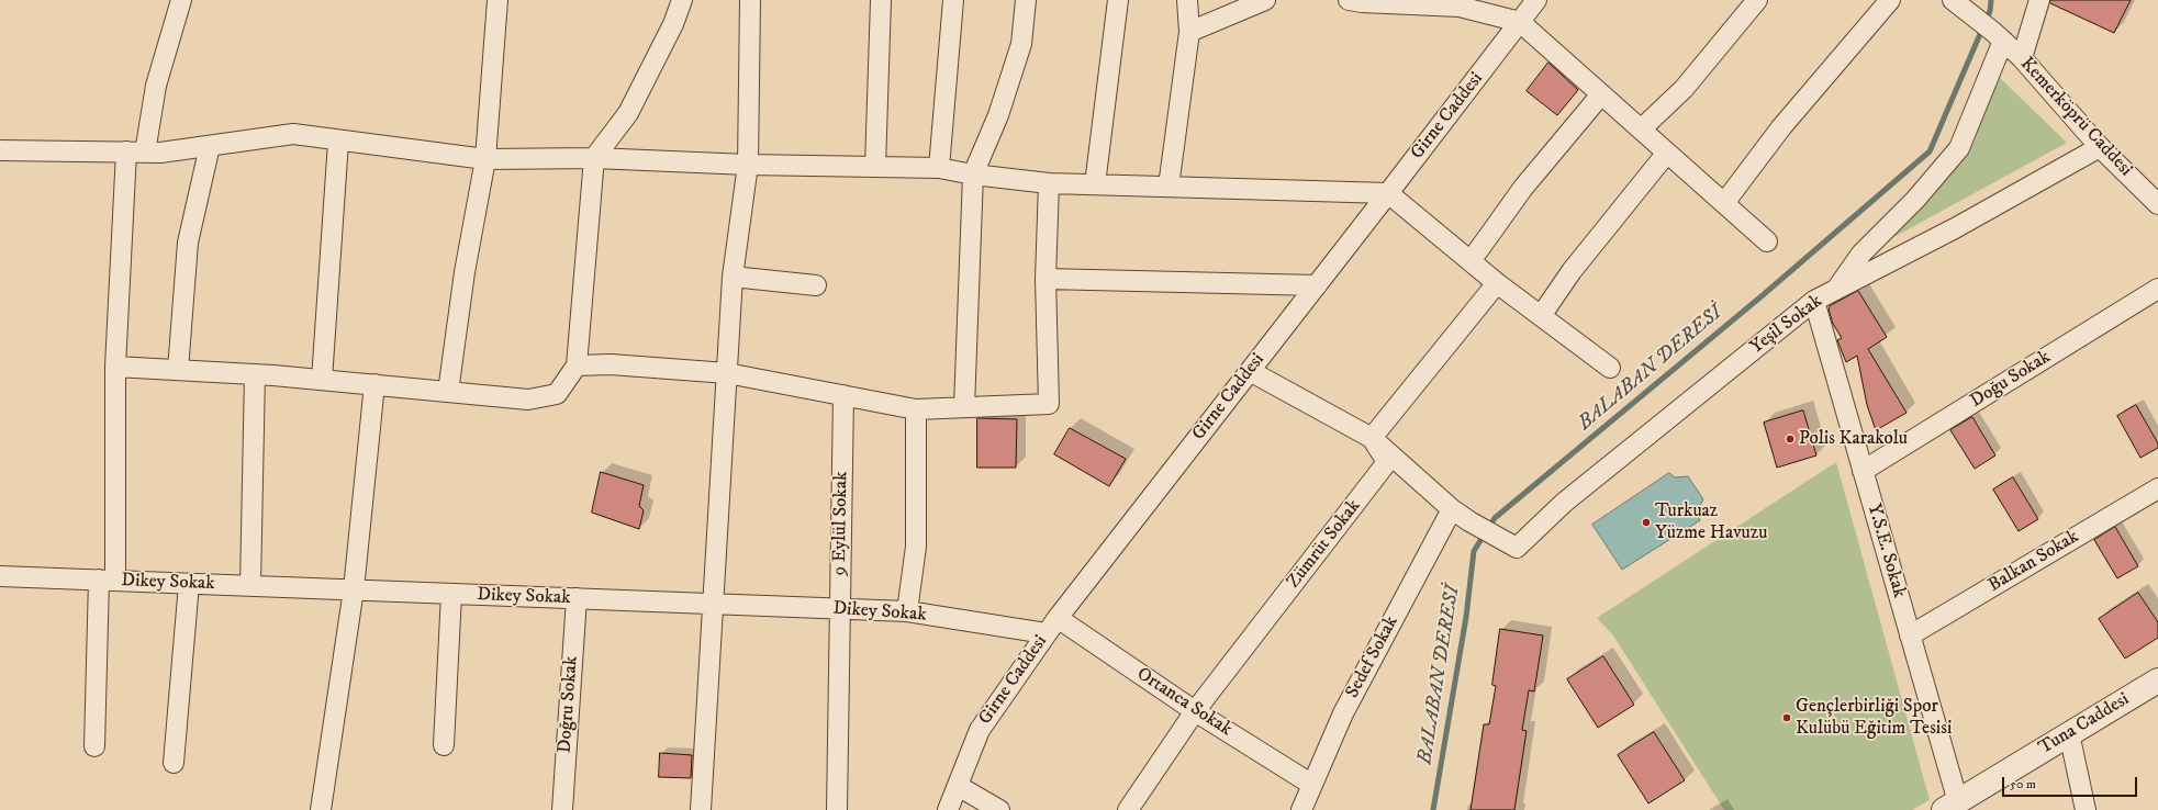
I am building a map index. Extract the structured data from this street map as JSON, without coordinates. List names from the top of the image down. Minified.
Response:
{"streets":{"street":["Girne Caddesi","Kemerköprü Caddesi","Yeşil Sokak","Doğu Sokak","9 Eylül Sokak","Zümrüt Sokak","Y.S.E. Sokak","Balkan Sokak","Dikey Sokak","Sedef Sokak","Ortanca Sokak","Doğru Sokak","Tuna Caddesi"]},"crossings":[["Girne Caddesi","Dikey Sokak"],["Girne Caddesi","Ortanca Sokak"],["Kemerköprü Caddesi","Yeşil Sokak"],["Yeşil Sokak","Y.S.E. Sokak"],["Yeşil Sokak","Sedef Sokak"],["Doğu Sokak","Y.S.E. Sokak"],["9 Eylül Sokak","Dikey Sokak"],["Zümrüt Sokak","Ortanca Sokak"],["Y.S.E. Sokak","Balkan Sokak"],["Y.S.E. Sokak","Tuna Caddesi"],["Dikey Sokak","Doğru Sokak"],["Sedef Sokak","Ortanca Sokak"]],"water":["BALABAN DERESİ"],"places":["Polis Karakolu","Turkuaz Yüzme Havuzu","Gençlerbirliği Spor Kulübü Eğitim Tesisi"],"scale_bar":"50 m"}
